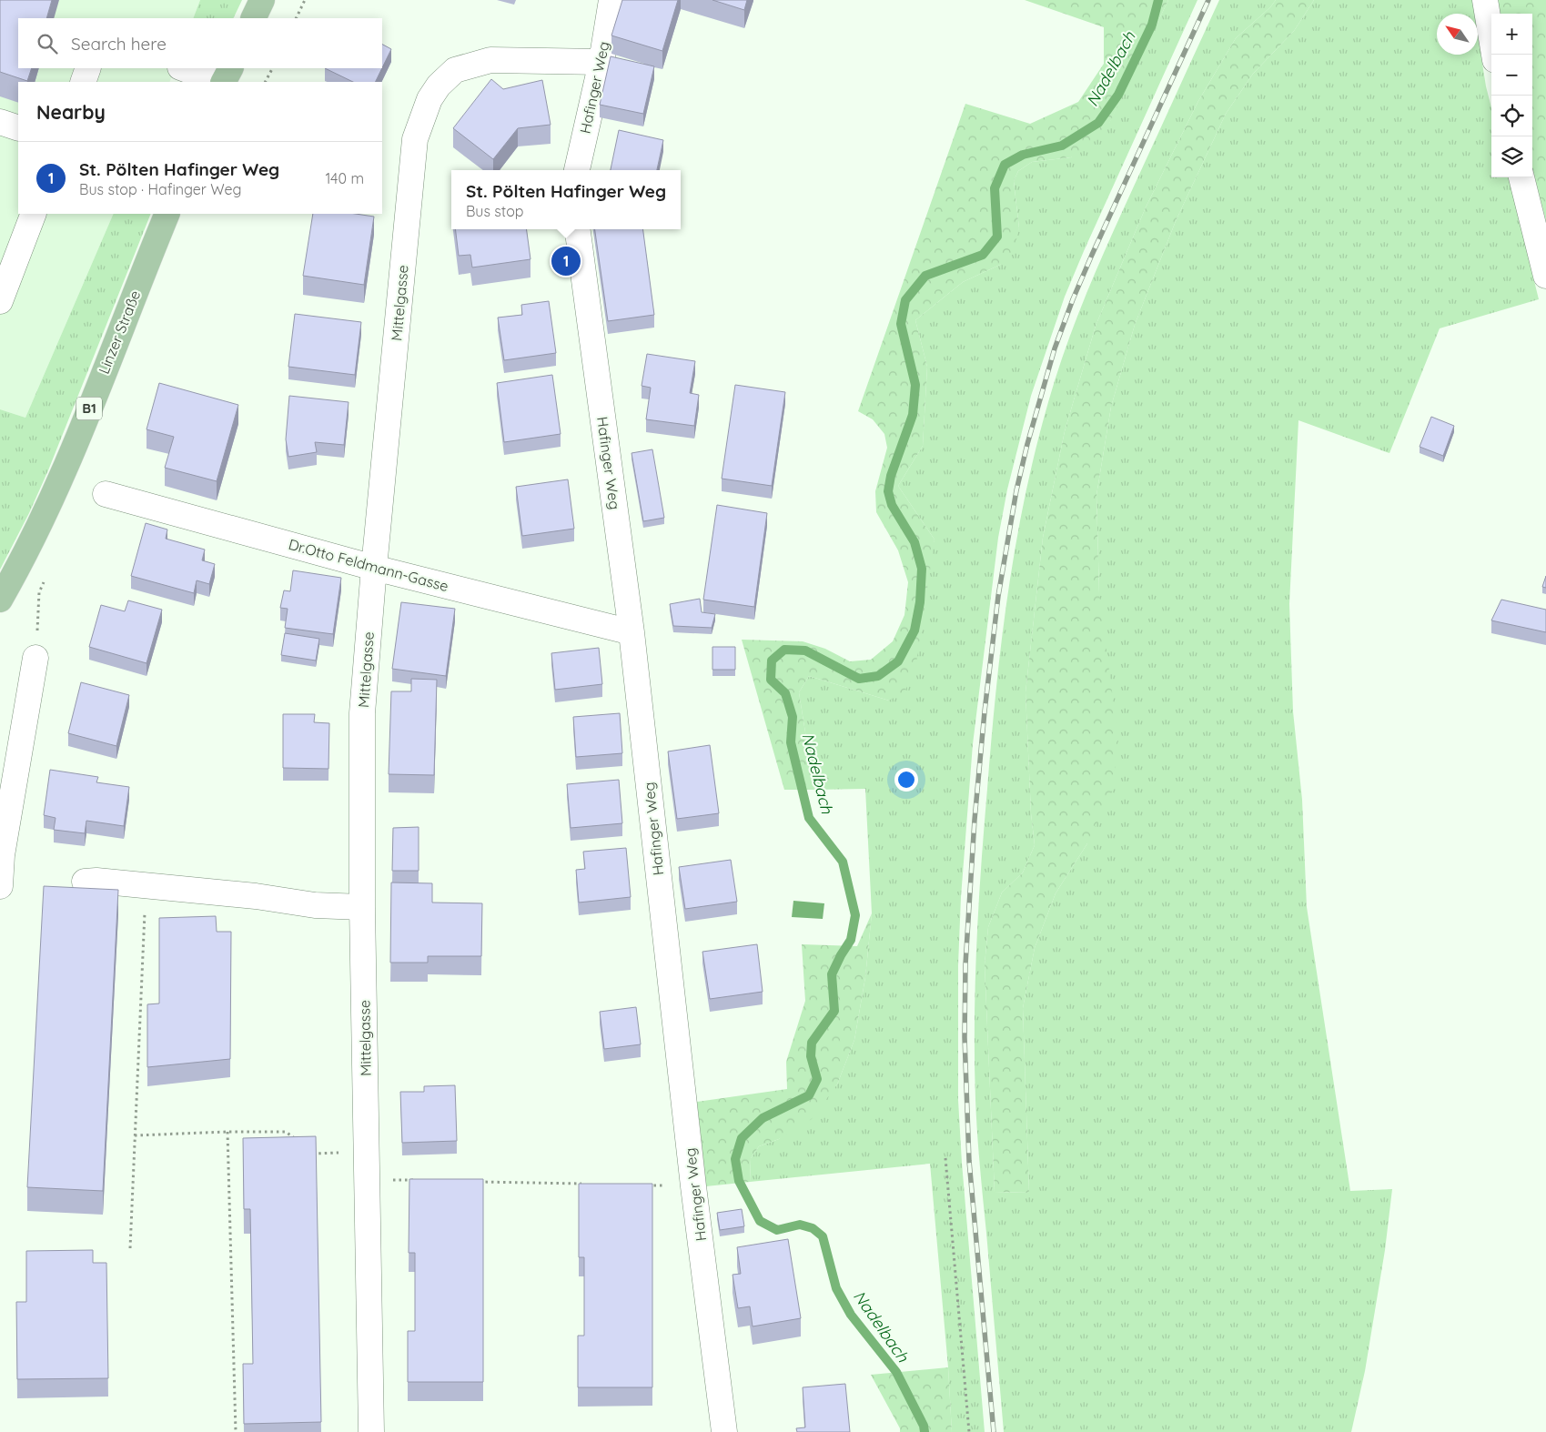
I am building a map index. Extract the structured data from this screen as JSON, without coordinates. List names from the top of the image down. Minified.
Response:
{"streets":{"main road":["Linzer Straße","B1"],"street":["Hafinger Weg","Mittelgasse","Dr.Otto Feldmann-Gasse"]},"crossings":[["Hafinger Weg","Mittelgasse"],["Hafinger Weg","Dr.Otto Feldmann-Gasse"],["Mittelgasse","Dr.Otto Feldmann-Gasse"]],"water":["Nadelbach"],"north":"top left","page":{"map_buttons":["+","−"],"search":"Search here","heading":"Nearby","list":[{"mark":"1","name":"St. Pölten Hafinger Weg","note":"Bus stop · Hafinger Weg","value":"140 m"}],"popup":["St. Pölten Hafinger Weg","Bus stop"],"pins":"1"}}
